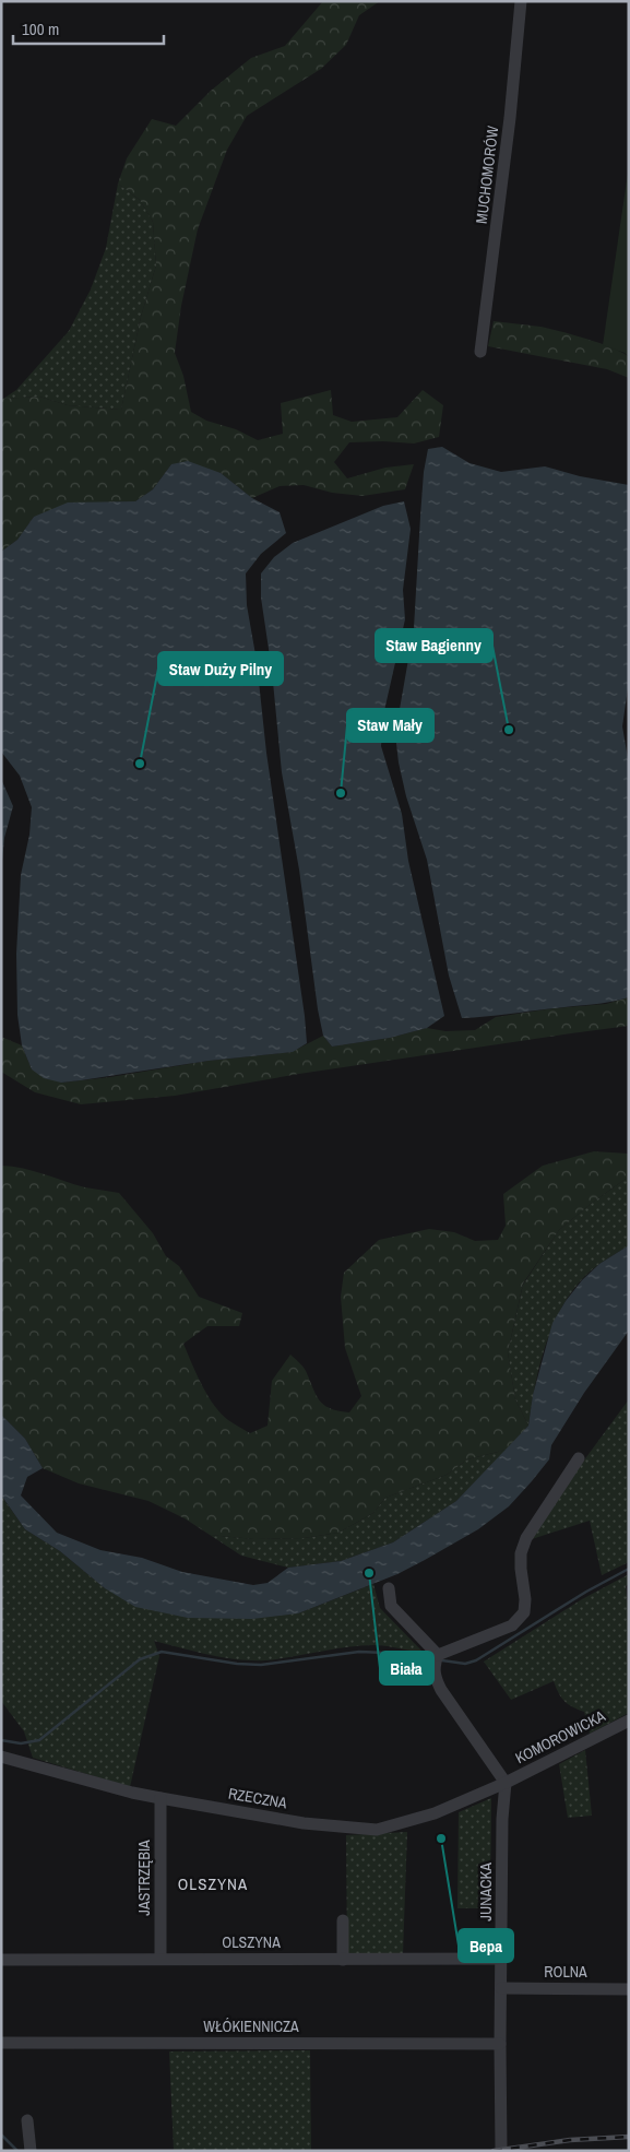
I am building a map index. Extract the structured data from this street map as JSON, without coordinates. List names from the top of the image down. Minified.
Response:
{"streets":{"street":["MUCHOMORÓW","KOMOROWICKA","RZECZNA","JASTRZĘBIA","JUNACKA","OLSZYNA","ROLNA","WŁÓKIENNICZA"]},"crossings":[["KOMOROWICKA","RZECZNA"],["KOMOROWICKA","JUNACKA"],["RZECZNA","JASTRZĘBIA"],["RZECZNA","JUNACKA"],["JASTRZĘBIA","OLSZYNA"],["JUNACKA","OLSZYNA"],["JUNACKA","ROLNA"],["JUNACKA","WŁÓKIENNICZA"]],"districts":["OLSZYNA"],"places":["Staw Bagienny","Staw Duży Pilny","Staw Mały","Biała","Bepa"],"scale_bar":"100 m"}
